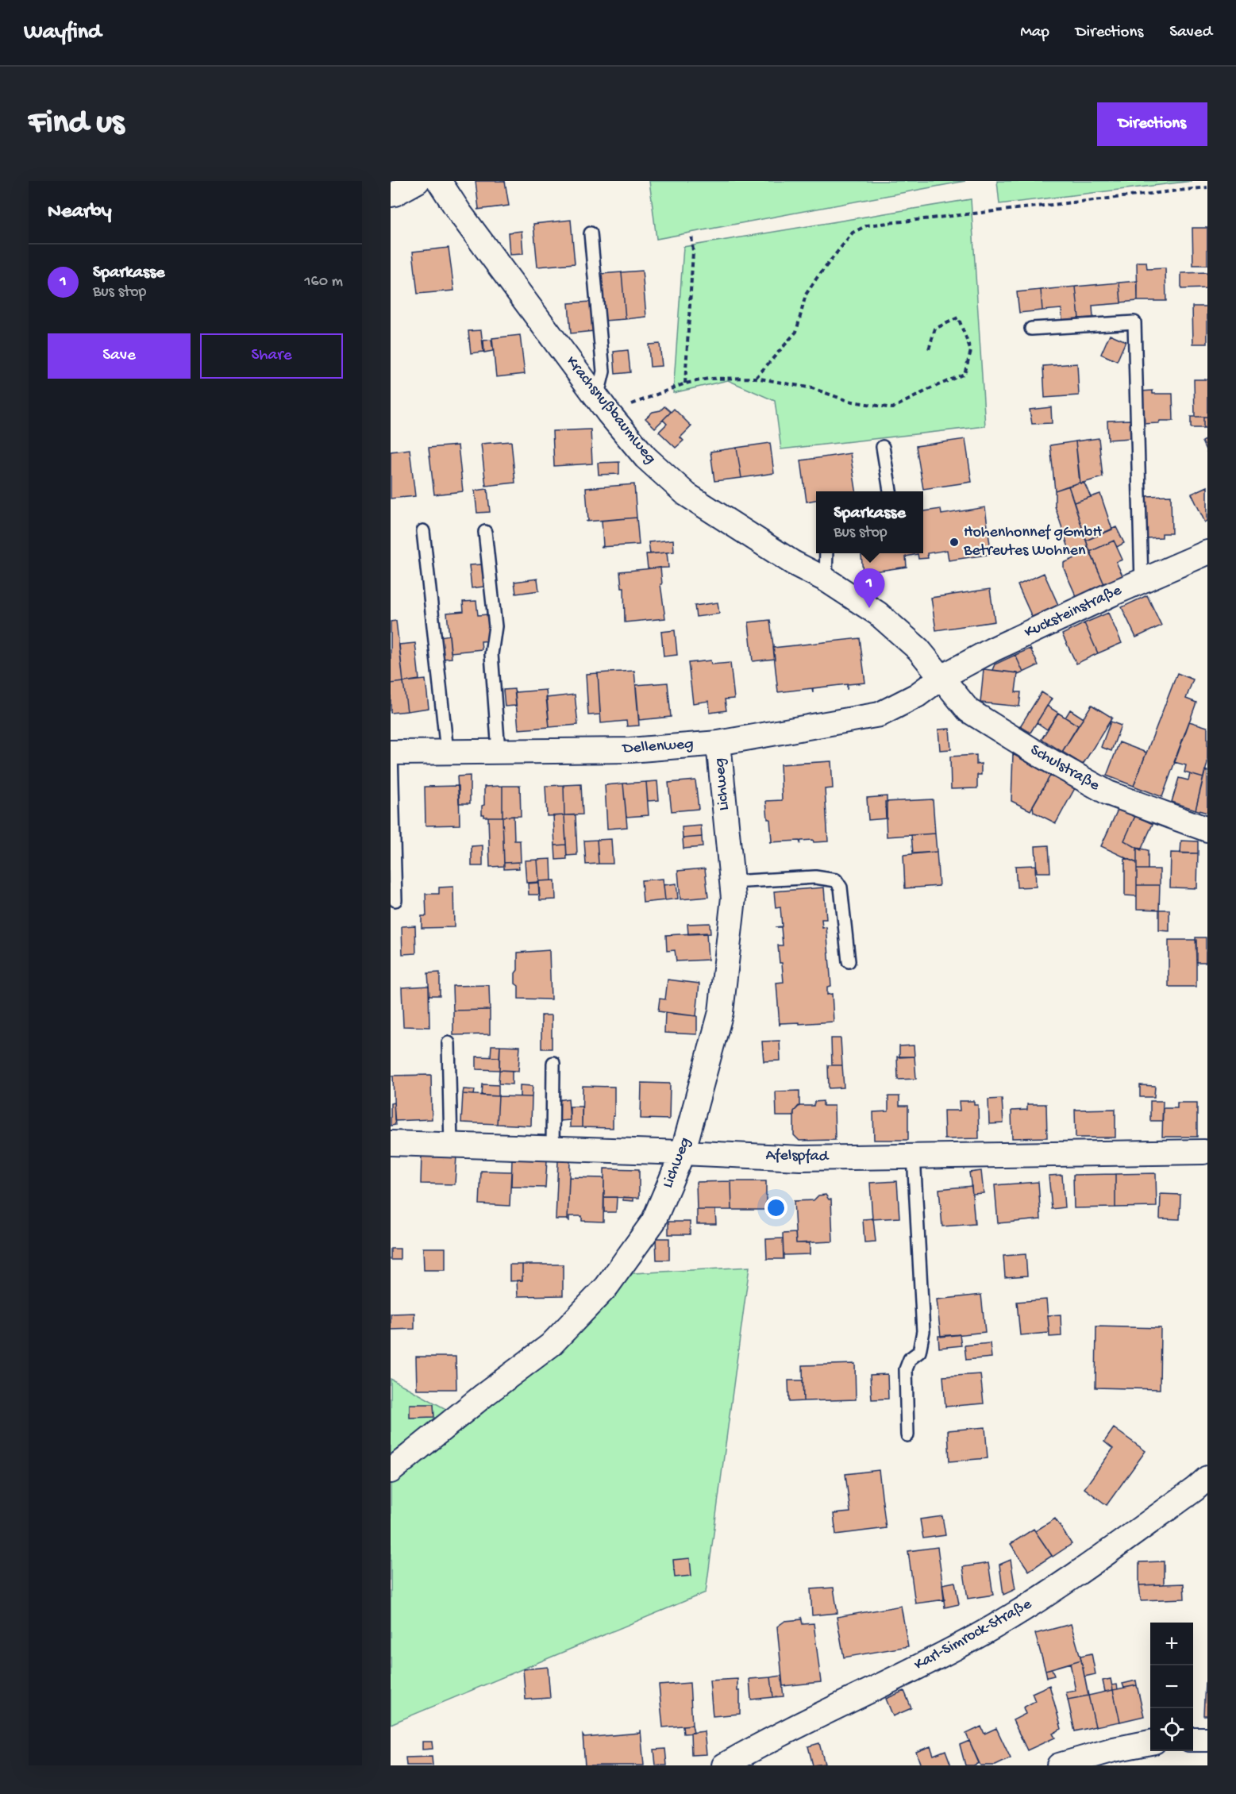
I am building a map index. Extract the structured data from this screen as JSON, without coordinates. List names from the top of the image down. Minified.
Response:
{"streets":{"street":["Krachsnußbaumweg","Kucksteinstraße","Dellenweg","Schulstraße","Lichweg","Afelspfad","Karl-Simrock-Straße"]},"crossings":[["Krachsnußbaumweg","Kucksteinstraße"],["Krachsnußbaumweg","Dellenweg"],["Krachsnußbaumweg","Schulstraße"],["Kucksteinstraße","Dellenweg"],["Kucksteinstraße","Schulstraße"],["Dellenweg","Schulstraße"],["Dellenweg","Lichweg"],["Lichweg","Afelspfad"]],"places":["Hohenhonnef gGmbH Betreutes Wohnen"],"page":{"header":"Wayfind","nav":["Map","Directions","Saved"],"buttons":["Directions",["Save","Share"]],"title":"Find us","heading":"Nearby","list":[{"mark":"1","name":"Sparkasse","note":"Bus stop","value":"160 m"}],"popup":["Sparkasse","Bus stop"],"pins":"1","map_buttons":["+","−"]}}
